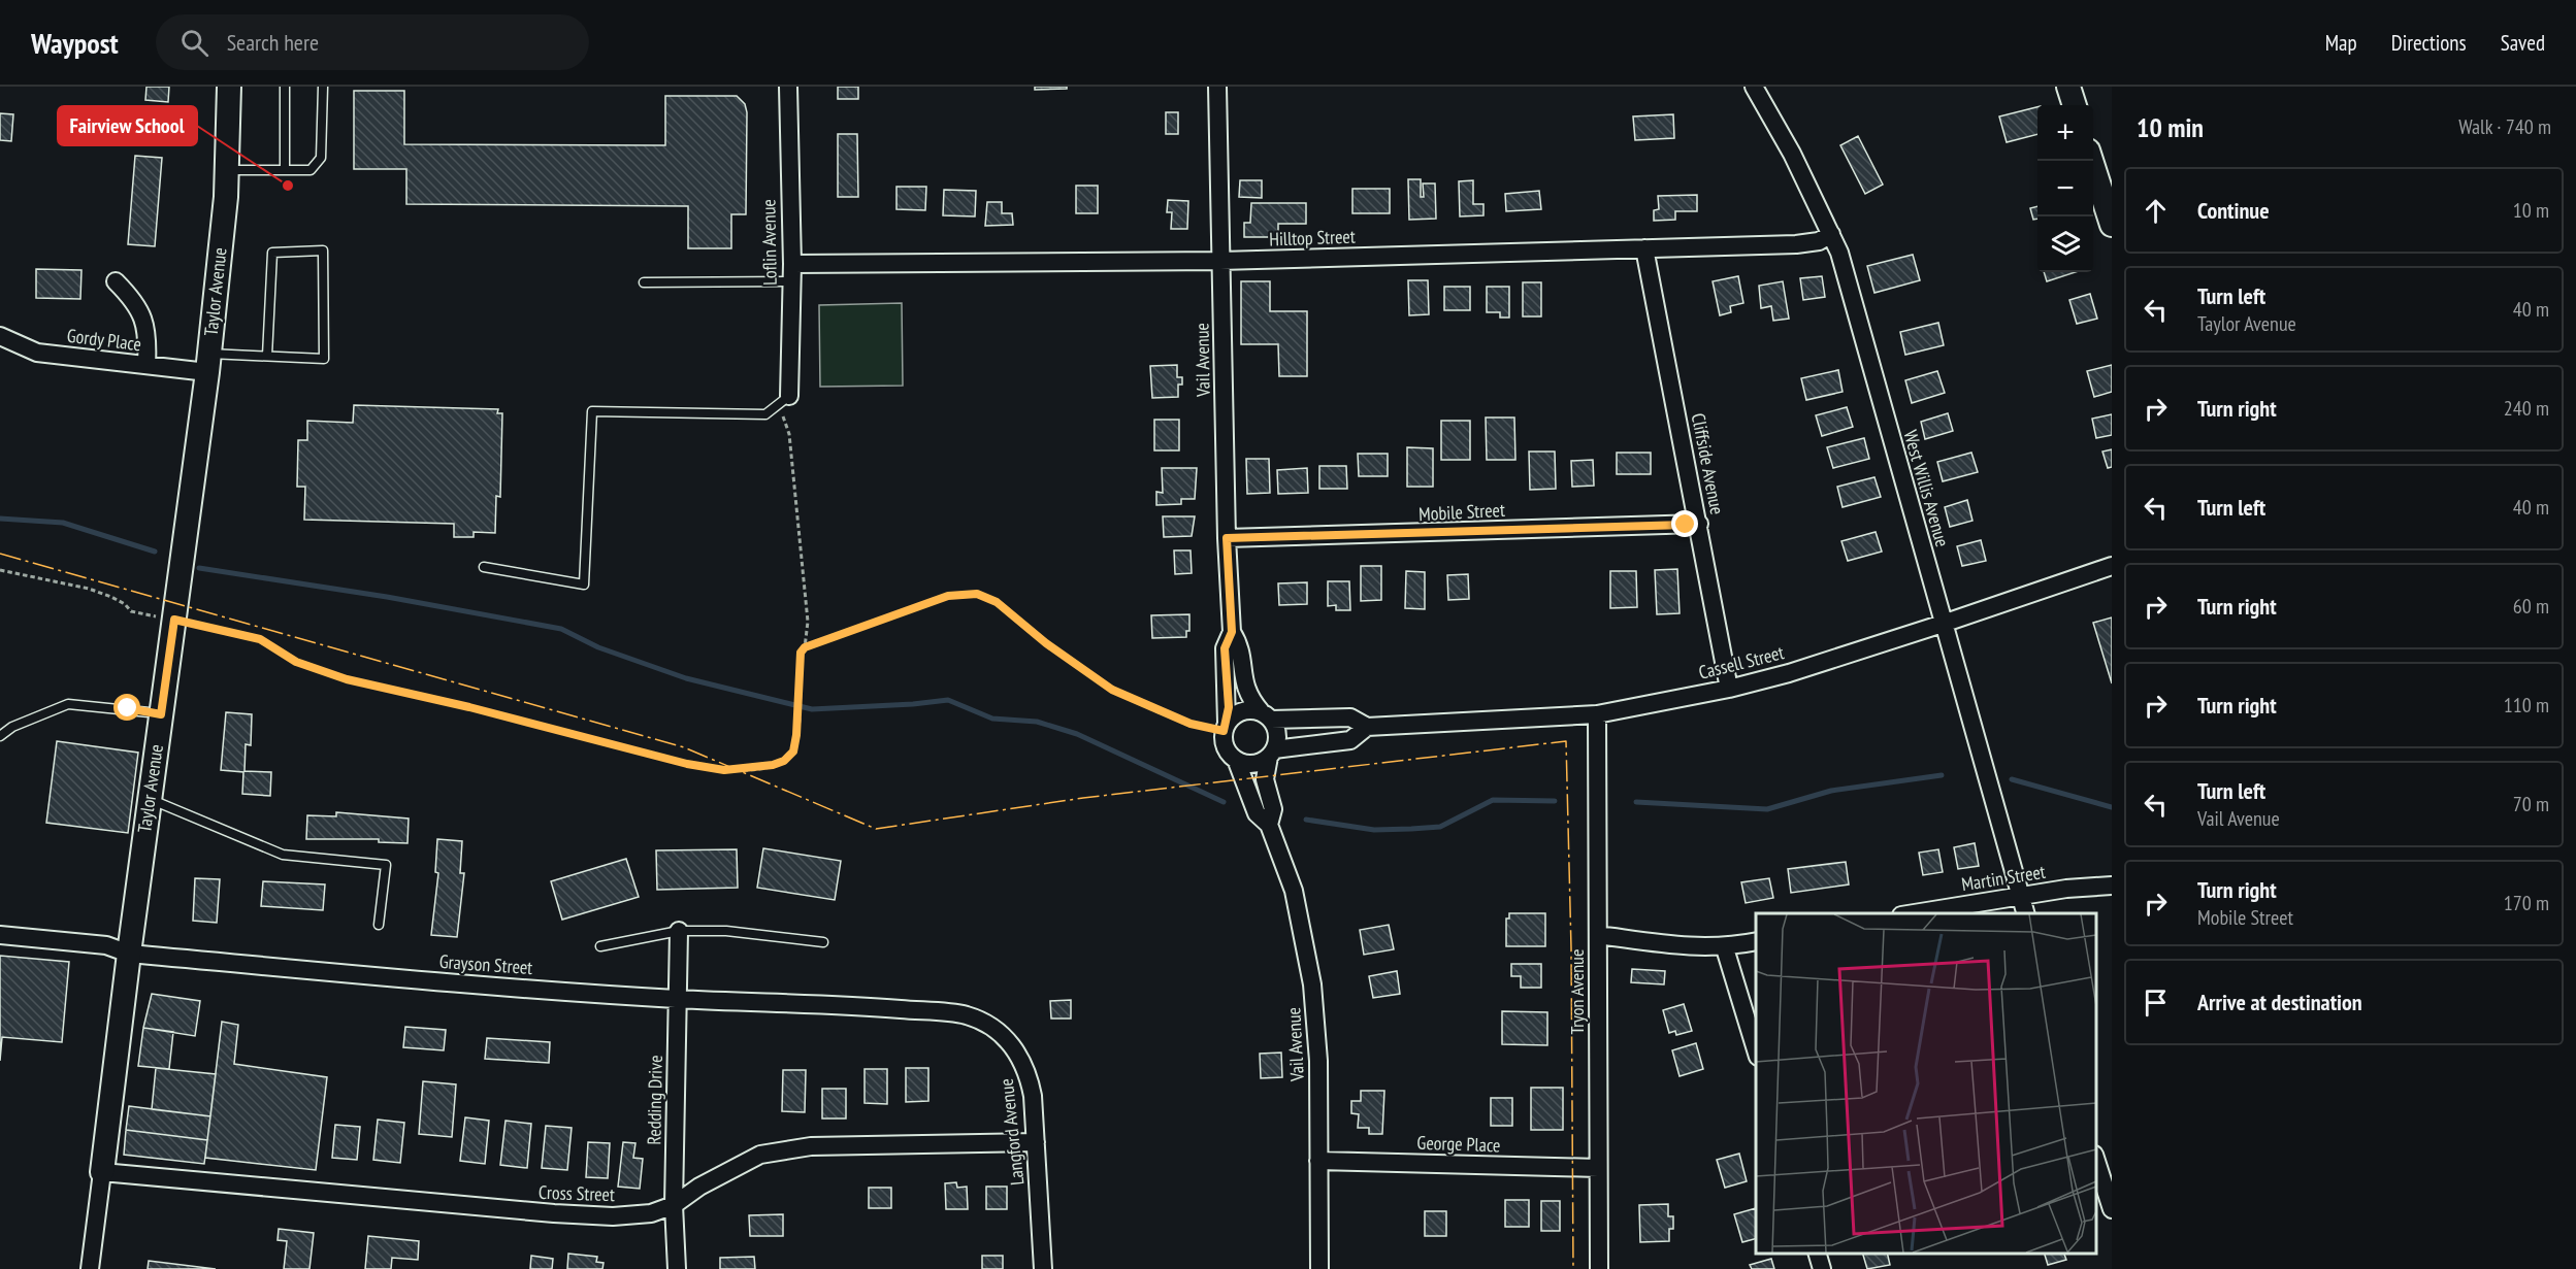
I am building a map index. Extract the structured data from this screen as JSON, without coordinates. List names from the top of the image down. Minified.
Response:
{"streets":{"street":["Hilltop Street","Loflin Avenue","Taylor Avenue","Gordy Place","Vail Avenue","Cliffside Avenue","West Willis Avenue","Mobile Street","Cassell Street","Martin Street","Grayson Street","Tryon Avenue","Redding Drive","Langford Avenue","George Place","Cross Street"]},"crossings":[["Hilltop Street","Loflin Avenue"],["Hilltop Street","Vail Avenue"],["Hilltop Street","Cliffside Avenue"],["Hilltop Street","West Willis Avenue"],["Taylor Avenue","Gordy Place"],["Taylor Avenue","Grayson Street"],["Taylor Avenue","Cross Street"],["Vail Avenue","Mobile Street"],["Vail Avenue","Cassell Street"],["Vail Avenue","George Place"],["Cliffside Avenue","Mobile Street"],["Cliffside Avenue","Cassell Street"],["West Willis Avenue","Cassell Street"],["West Willis Avenue","Martin Street"],["Cassell Street","Tryon Avenue"],["Grayson Street","Redding Drive"],["Grayson Street","Langford Avenue"],["Tryon Avenue","George Place"],["Redding Drive","Cross Street"],["Langford Avenue","Cross Street"]],"places":["Fairview School"],"page":{"header":"Waypost","search":"Search here","nav":["Map","Directions","Saved"],"heading":["10 min","Walk · 740 m"],"map_buttons":["+","−"],"list":[["Continue","10 m"],["Turn left","Taylor Avenue","40 m"],["Turn right","240 m"],["Turn left","40 m"],["Turn right","60 m"],["Turn right","110 m"],["Turn left","Vail Avenue","70 m"],["Turn right","Mobile Street","170 m"],"Arrive at destination"]}}
